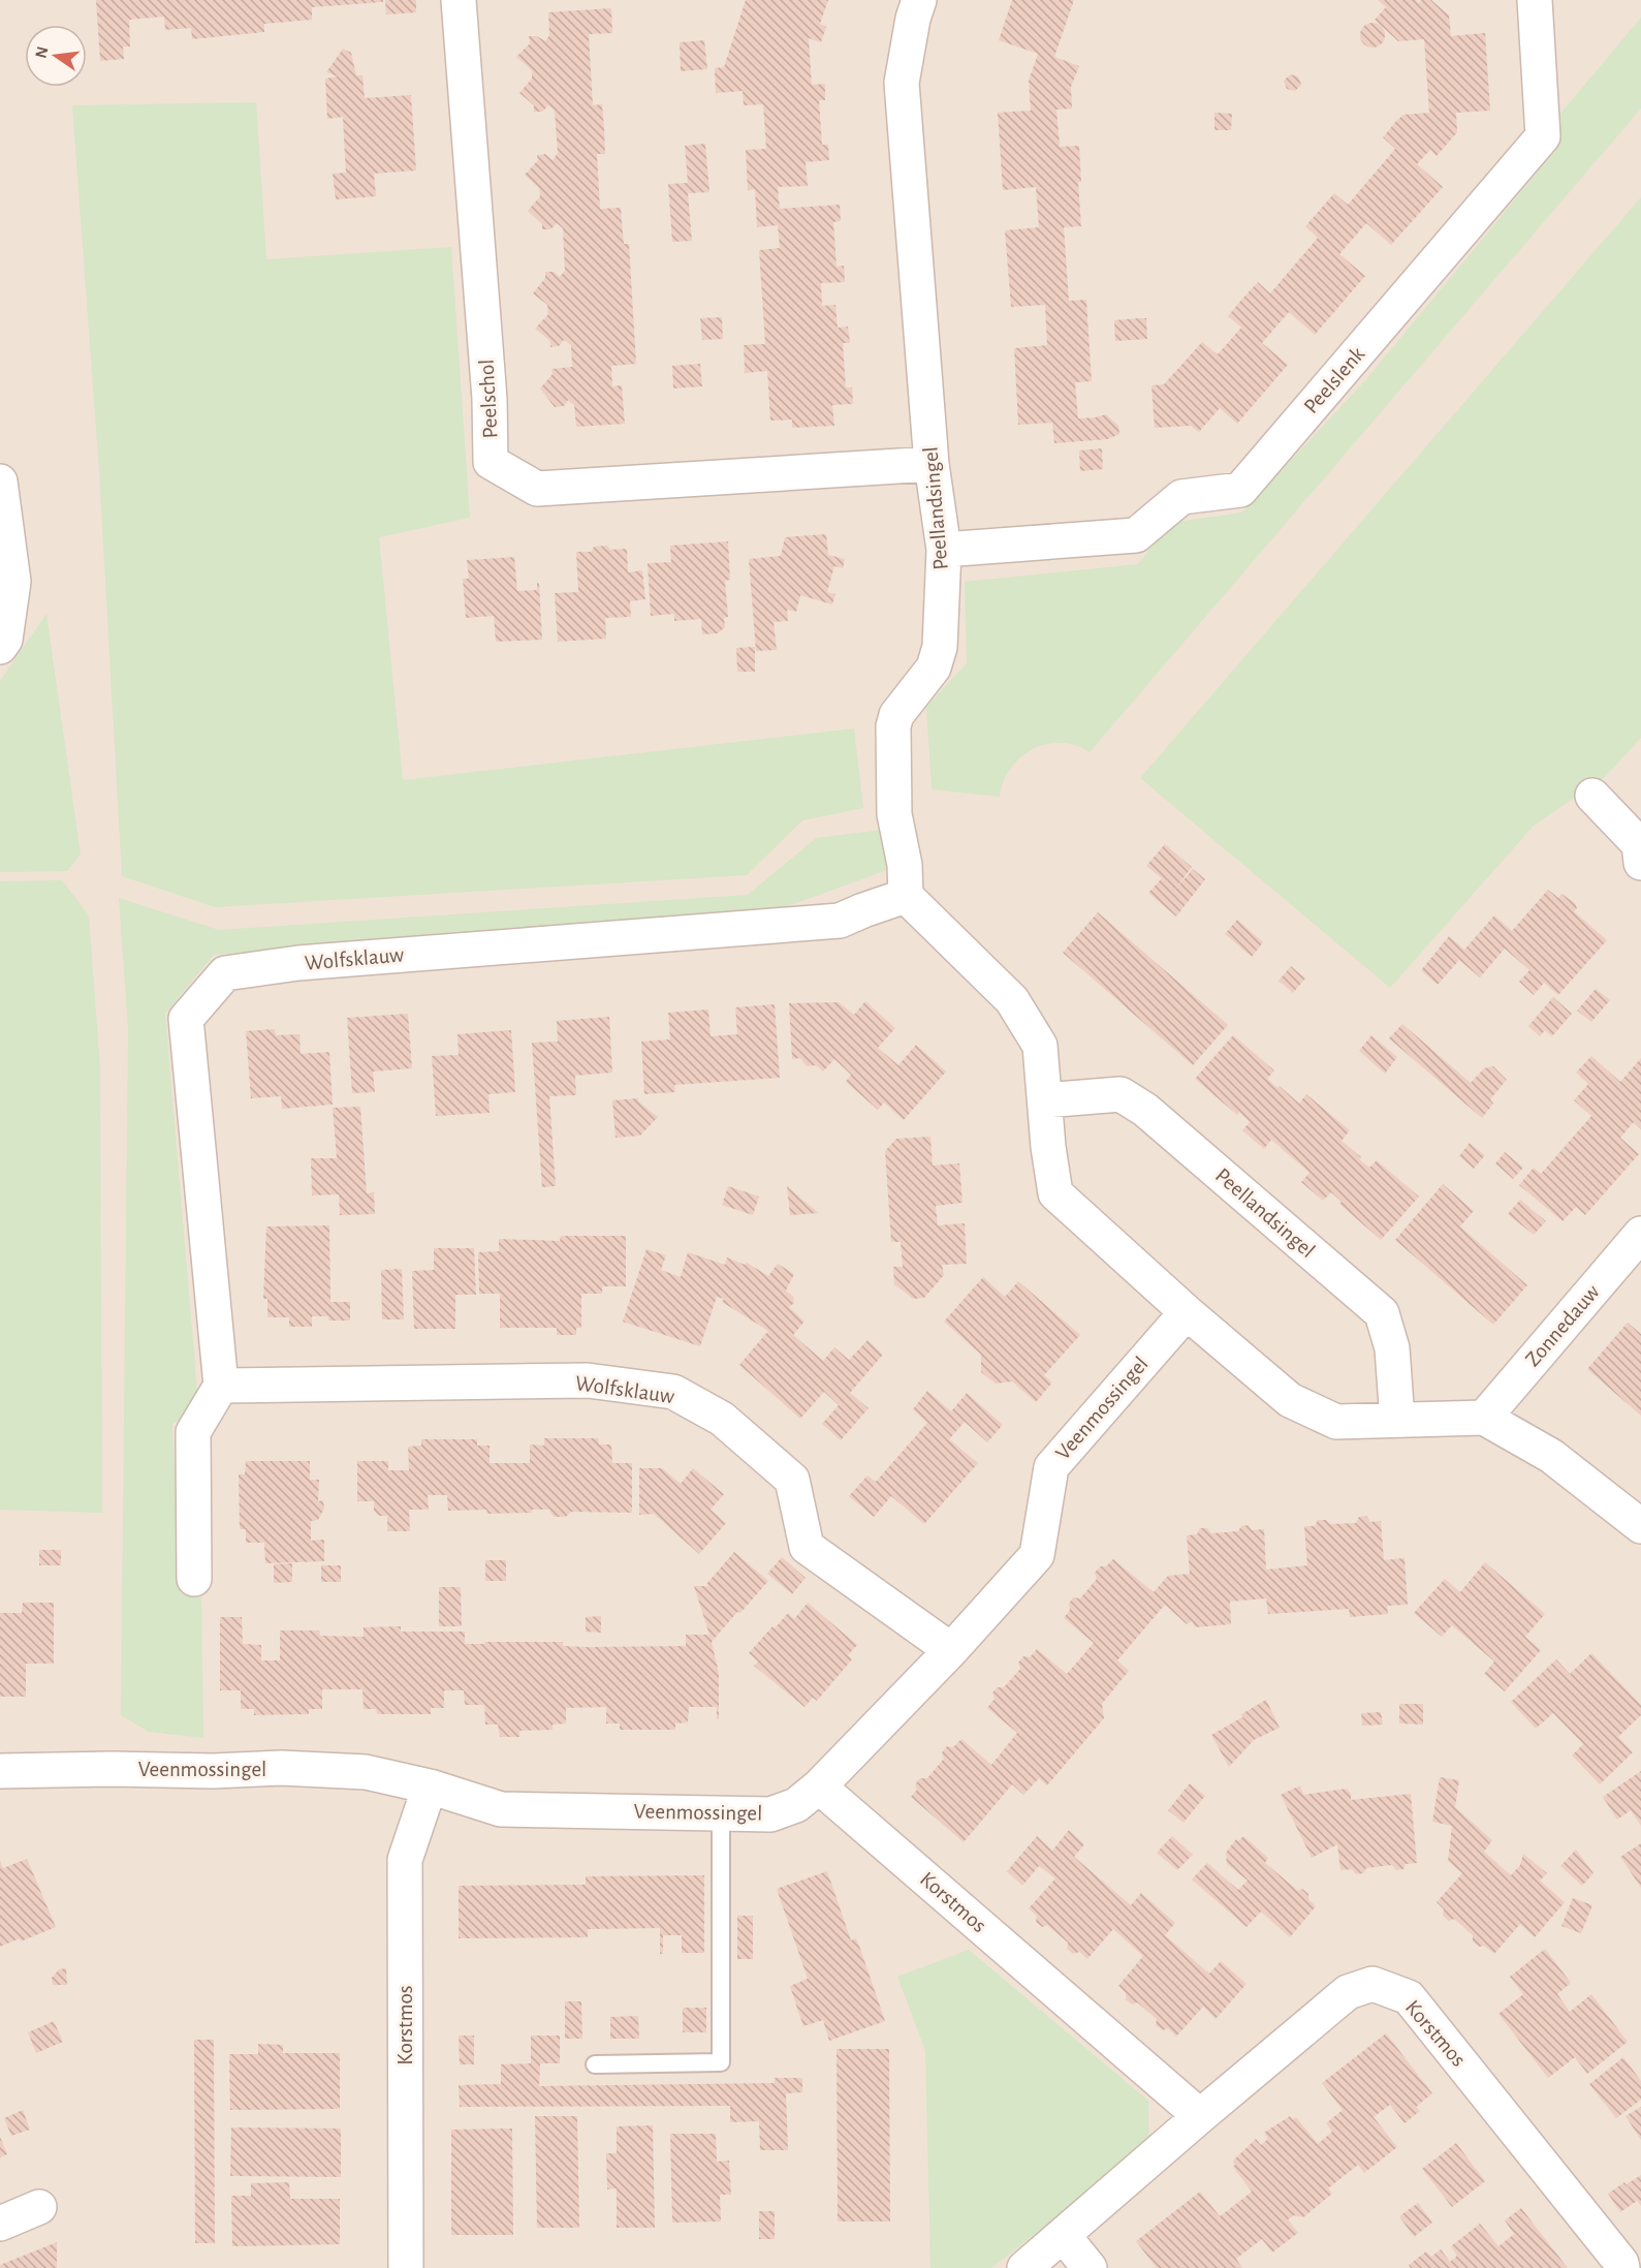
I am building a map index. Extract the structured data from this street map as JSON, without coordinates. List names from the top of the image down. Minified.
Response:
{"streets":{"street":["Peelslenk","Peelschol","Peellandsingel","Wolfsklauw","Zonnedauw","Veenmossingel","Korstmos"]},"crossings":[["Peelslenk","Peellandsingel"],["Peelschol","Peellandsingel"],["Peellandsingel","Wolfsklauw"],["Wolfsklauw","Veenmossingel"],["Veenmossingel","Korstmos"]],"north":"left"}
